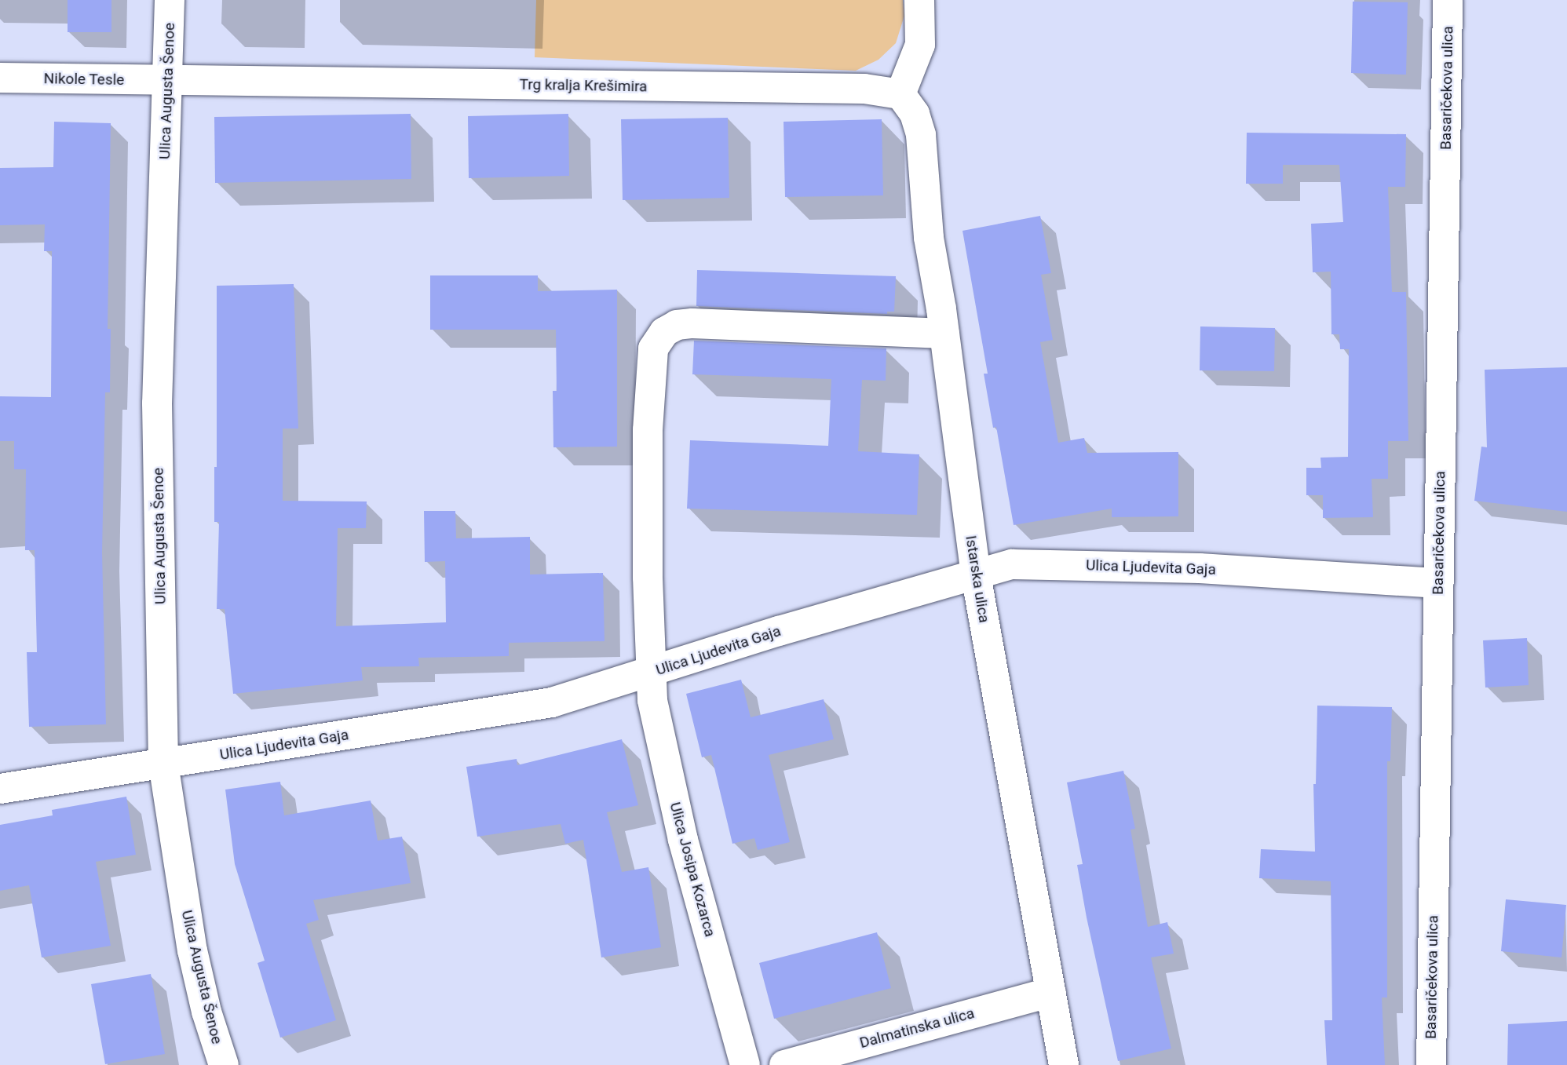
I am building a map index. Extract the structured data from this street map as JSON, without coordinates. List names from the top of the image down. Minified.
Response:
{"streets":{"street":["Nikole Tesle","Trg kralja Krešimira","Basaričekova ulica","Ulica Augusta Šenoe","Ulica Ljudevita Gaja","Istarska ulica","Ulica Josipa Kozarca","Dalmatinska ulica"]},"crossings":[["Nikole Tesle","Trg kralja Krešimira"],["Nikole Tesle","Ulica Augusta Šenoe"],["Trg kralja Krešimira","Ulica Augusta Šenoe"],["Trg kralja Krešimira","Istarska ulica"],["Basaričekova ulica","Ulica Ljudevita Gaja"],["Ulica Augusta Šenoe","Ulica Ljudevita Gaja"],["Ulica Ljudevita Gaja","Istarska ulica"],["Ulica Ljudevita Gaja","Ulica Josipa Kozarca"],["Istarska ulica","Ulica Josipa Kozarca"],["Istarska ulica","Dalmatinska ulica"]]}
